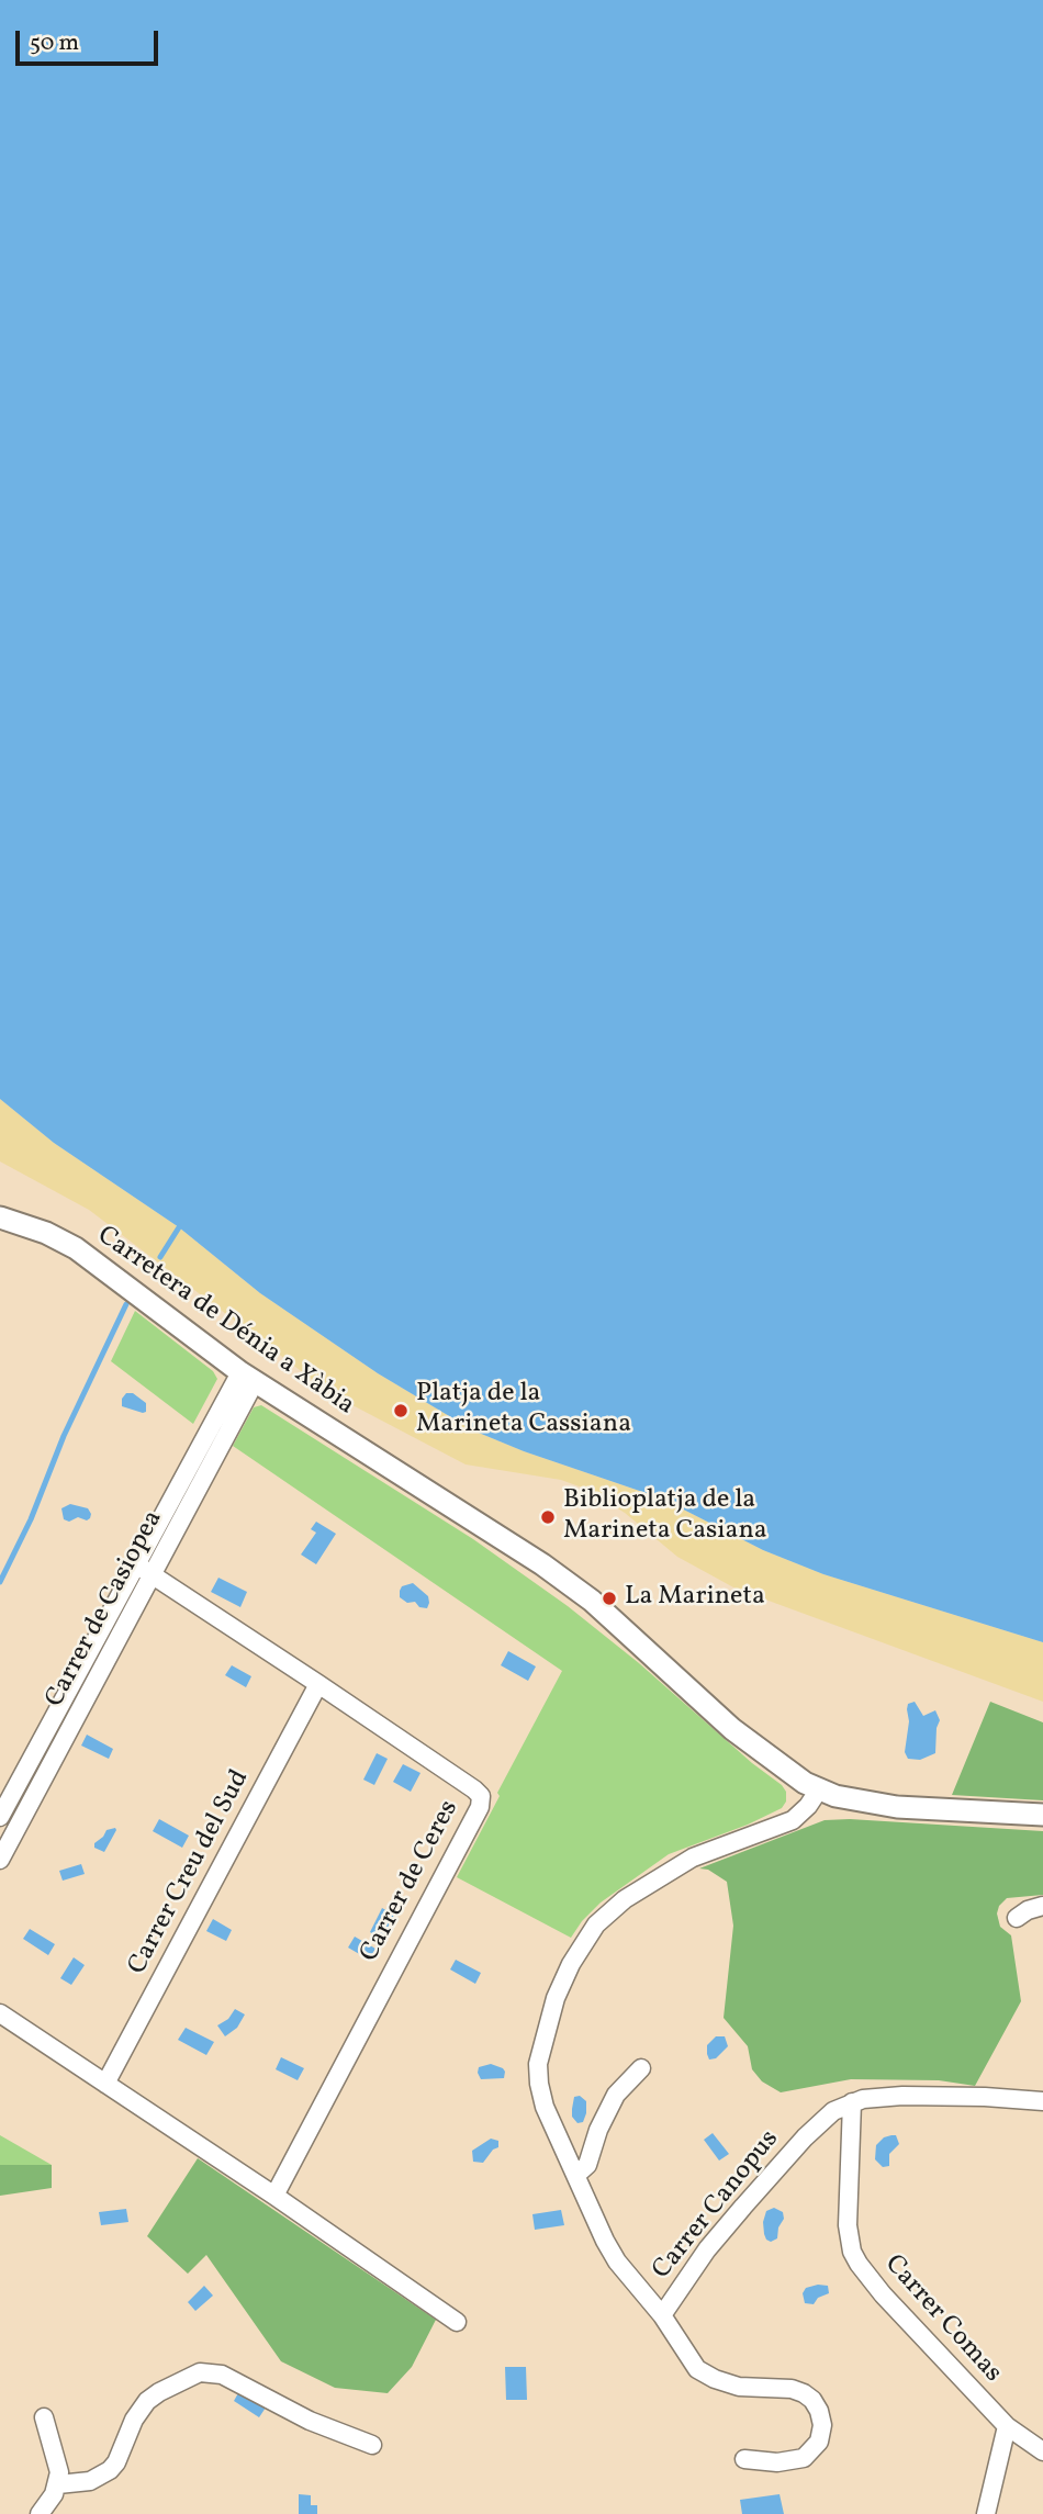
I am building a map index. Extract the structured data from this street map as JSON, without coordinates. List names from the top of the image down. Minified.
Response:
{"streets":{"street":["Carretera de Dénia a Xàbia","Carrer de Casiopea","Carrer Creu del Sud","Carrer de Ceres","Carrer Canopus","Carrer Comas"]},"crossings":[["Carretera de Dénia a Xàbia","Carrer de Casiopea"],["Carretera de Dénia a Xàbia","Carrer Canopus"],["Carrer de Casiopea","Carrer de Ceres"],["Carrer Creu del Sud","Carrer de Ceres"],["Carrer Canopus","Carrer Comas"]],"places":["Platja de la Marineta Cassiana","Biblioplatja de la Marineta Casiana","La Marineta"],"scale_bar":"50 m"}
